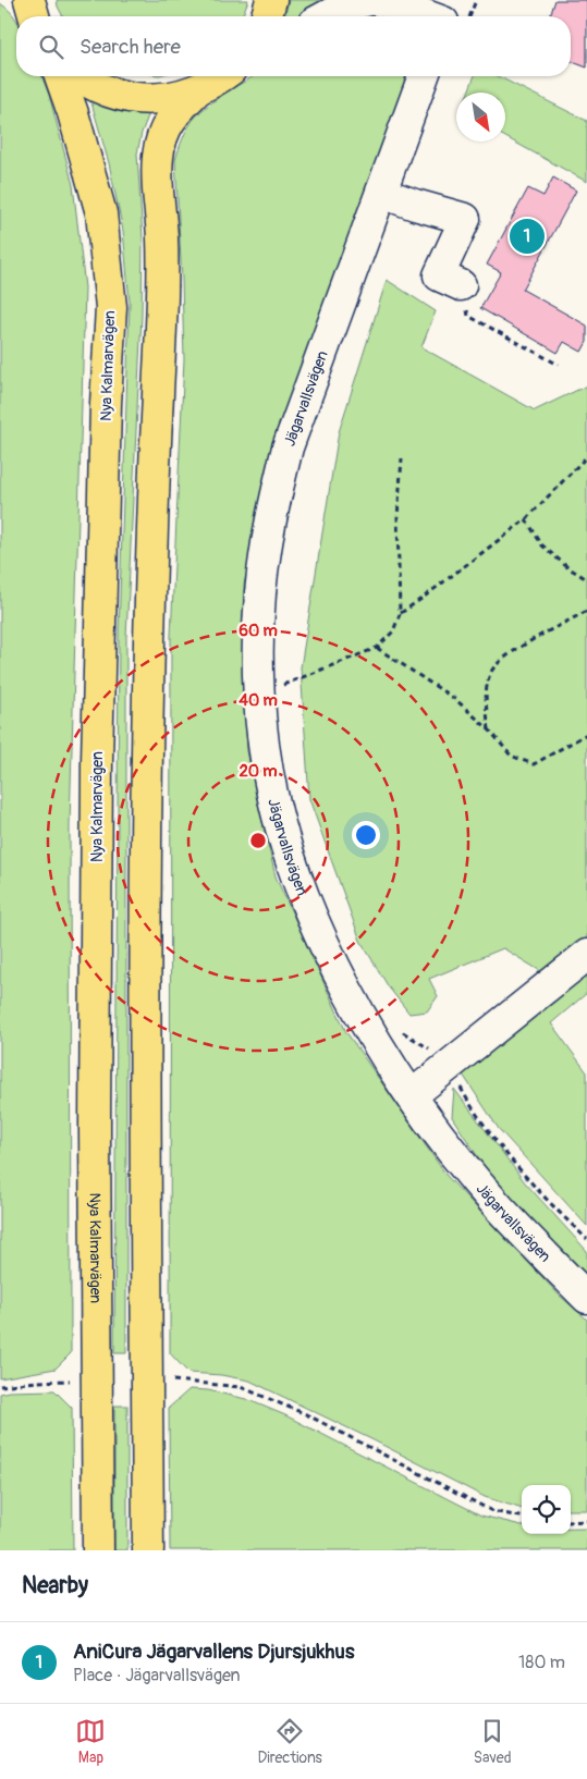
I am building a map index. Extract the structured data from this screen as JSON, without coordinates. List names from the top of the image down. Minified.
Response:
{"streets":{"main road":["Nya Kalmarvägen"],"street":["Jägarvallsvägen"]},"north":"bottom right","page":{"search":"Search here","pins":"1","heading":"Nearby","list":[{"mark":"1","name":"AniCura Jägarvallens Djursjukhus","note":"Place · Jägarvallsvägen","value":"180 m"}],"nav":["Map","Directions","Saved"]},"rings":["60 m","40 m","20 m"]}
